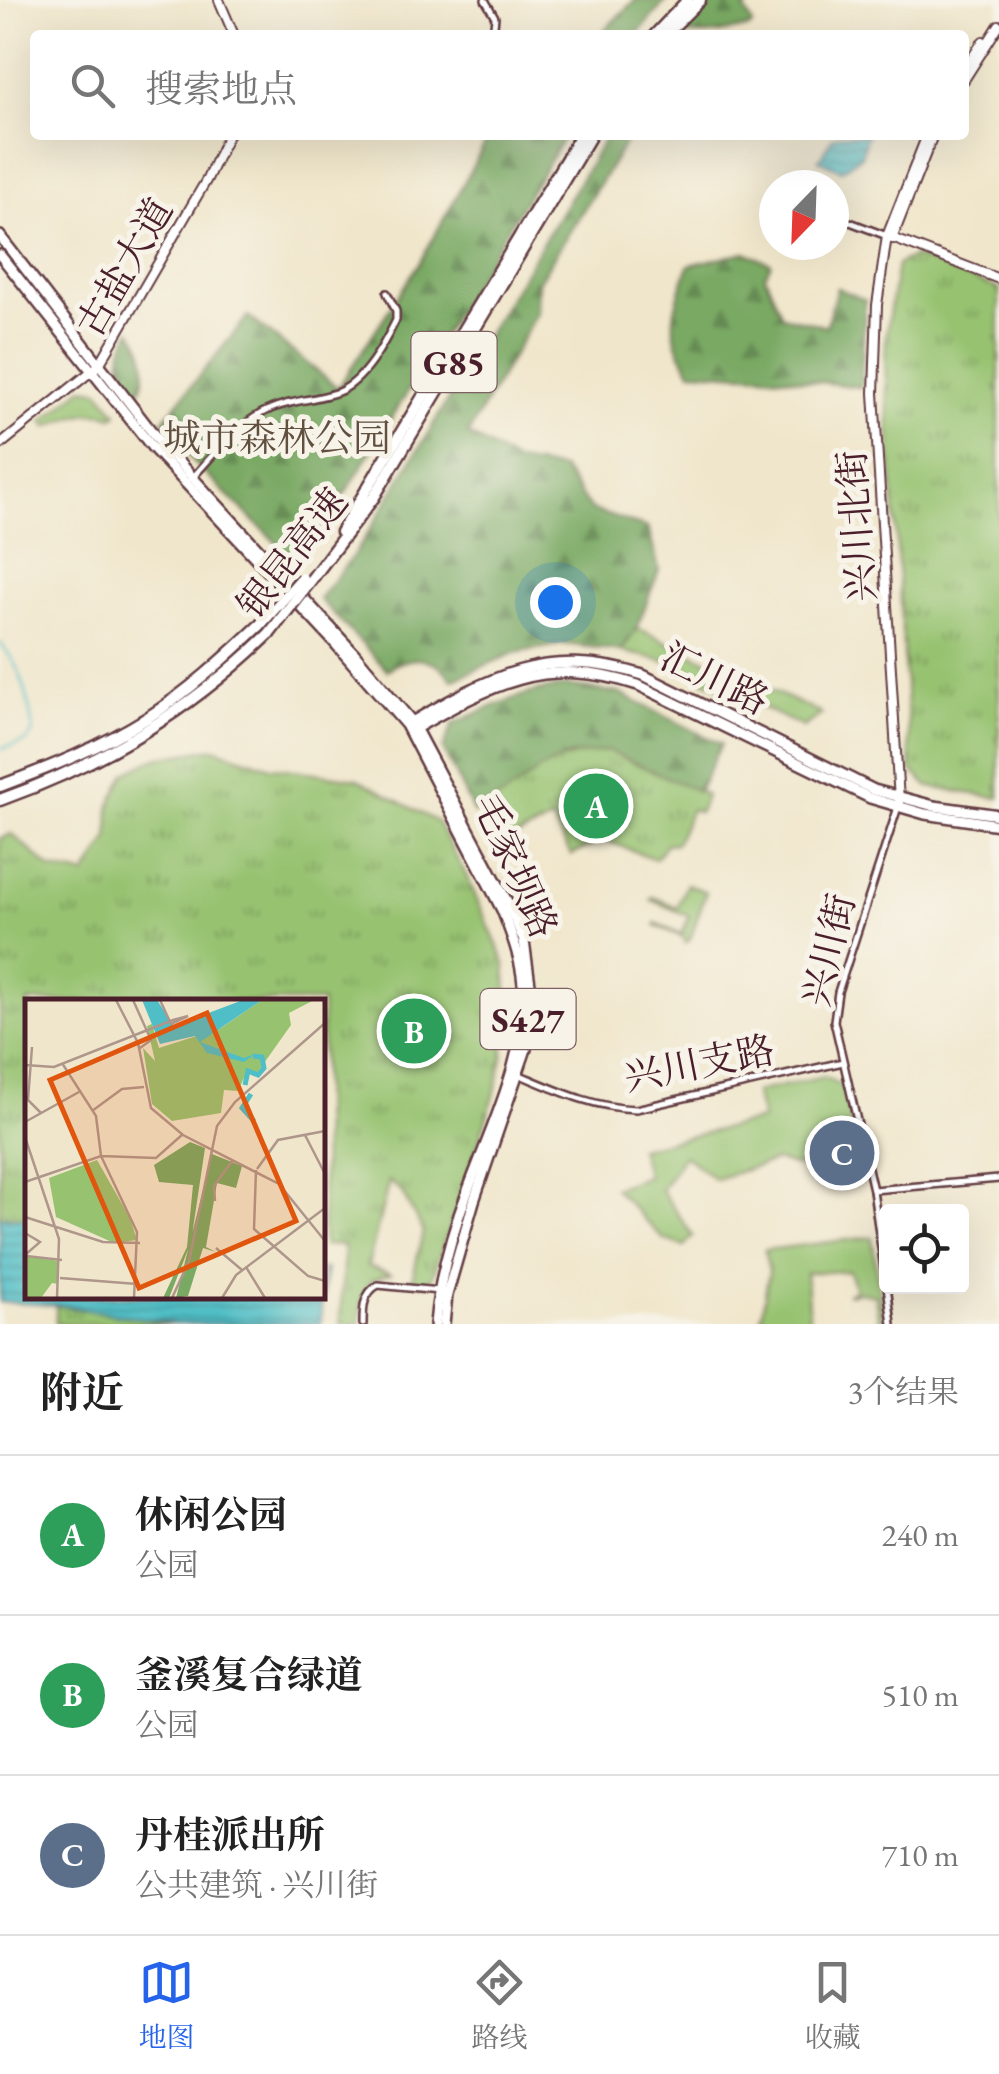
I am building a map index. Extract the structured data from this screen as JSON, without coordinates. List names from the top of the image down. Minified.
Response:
{"streets":{"highway":["G85","银昆高速"],"main road":["汇川路","毛家坝路","S427"],"street":["古盐大道","兴川北街","兴川街","兴川支路"]},"crossings":[["古盐大道","S427"],["兴川北街","汇川路"],["兴川北街","兴川街"],["汇川路","毛家坝路"],["汇川路","兴川街"],["汇川路","S427"],["毛家坝路","S427"],["毛家坝路","兴川支路"],["兴川街","兴川支路"]],"parks":["城市森林公园"],"north":"bottom left","page":{"search":"搜索地点","pins":["A","B","C"],"heading":["附近","3个结果"],"list":[{"mark":"A","name":"休闲公园","note":"公园","value":"240 m"},{"mark":"B","name":"釜溪复合绿道","note":"公园","value":"510 m"},{"mark":"C","name":"丹桂派出所","note":"公共建筑 · 兴川街","value":"710 m"}],"nav":["地图","路线","收藏"]}}
